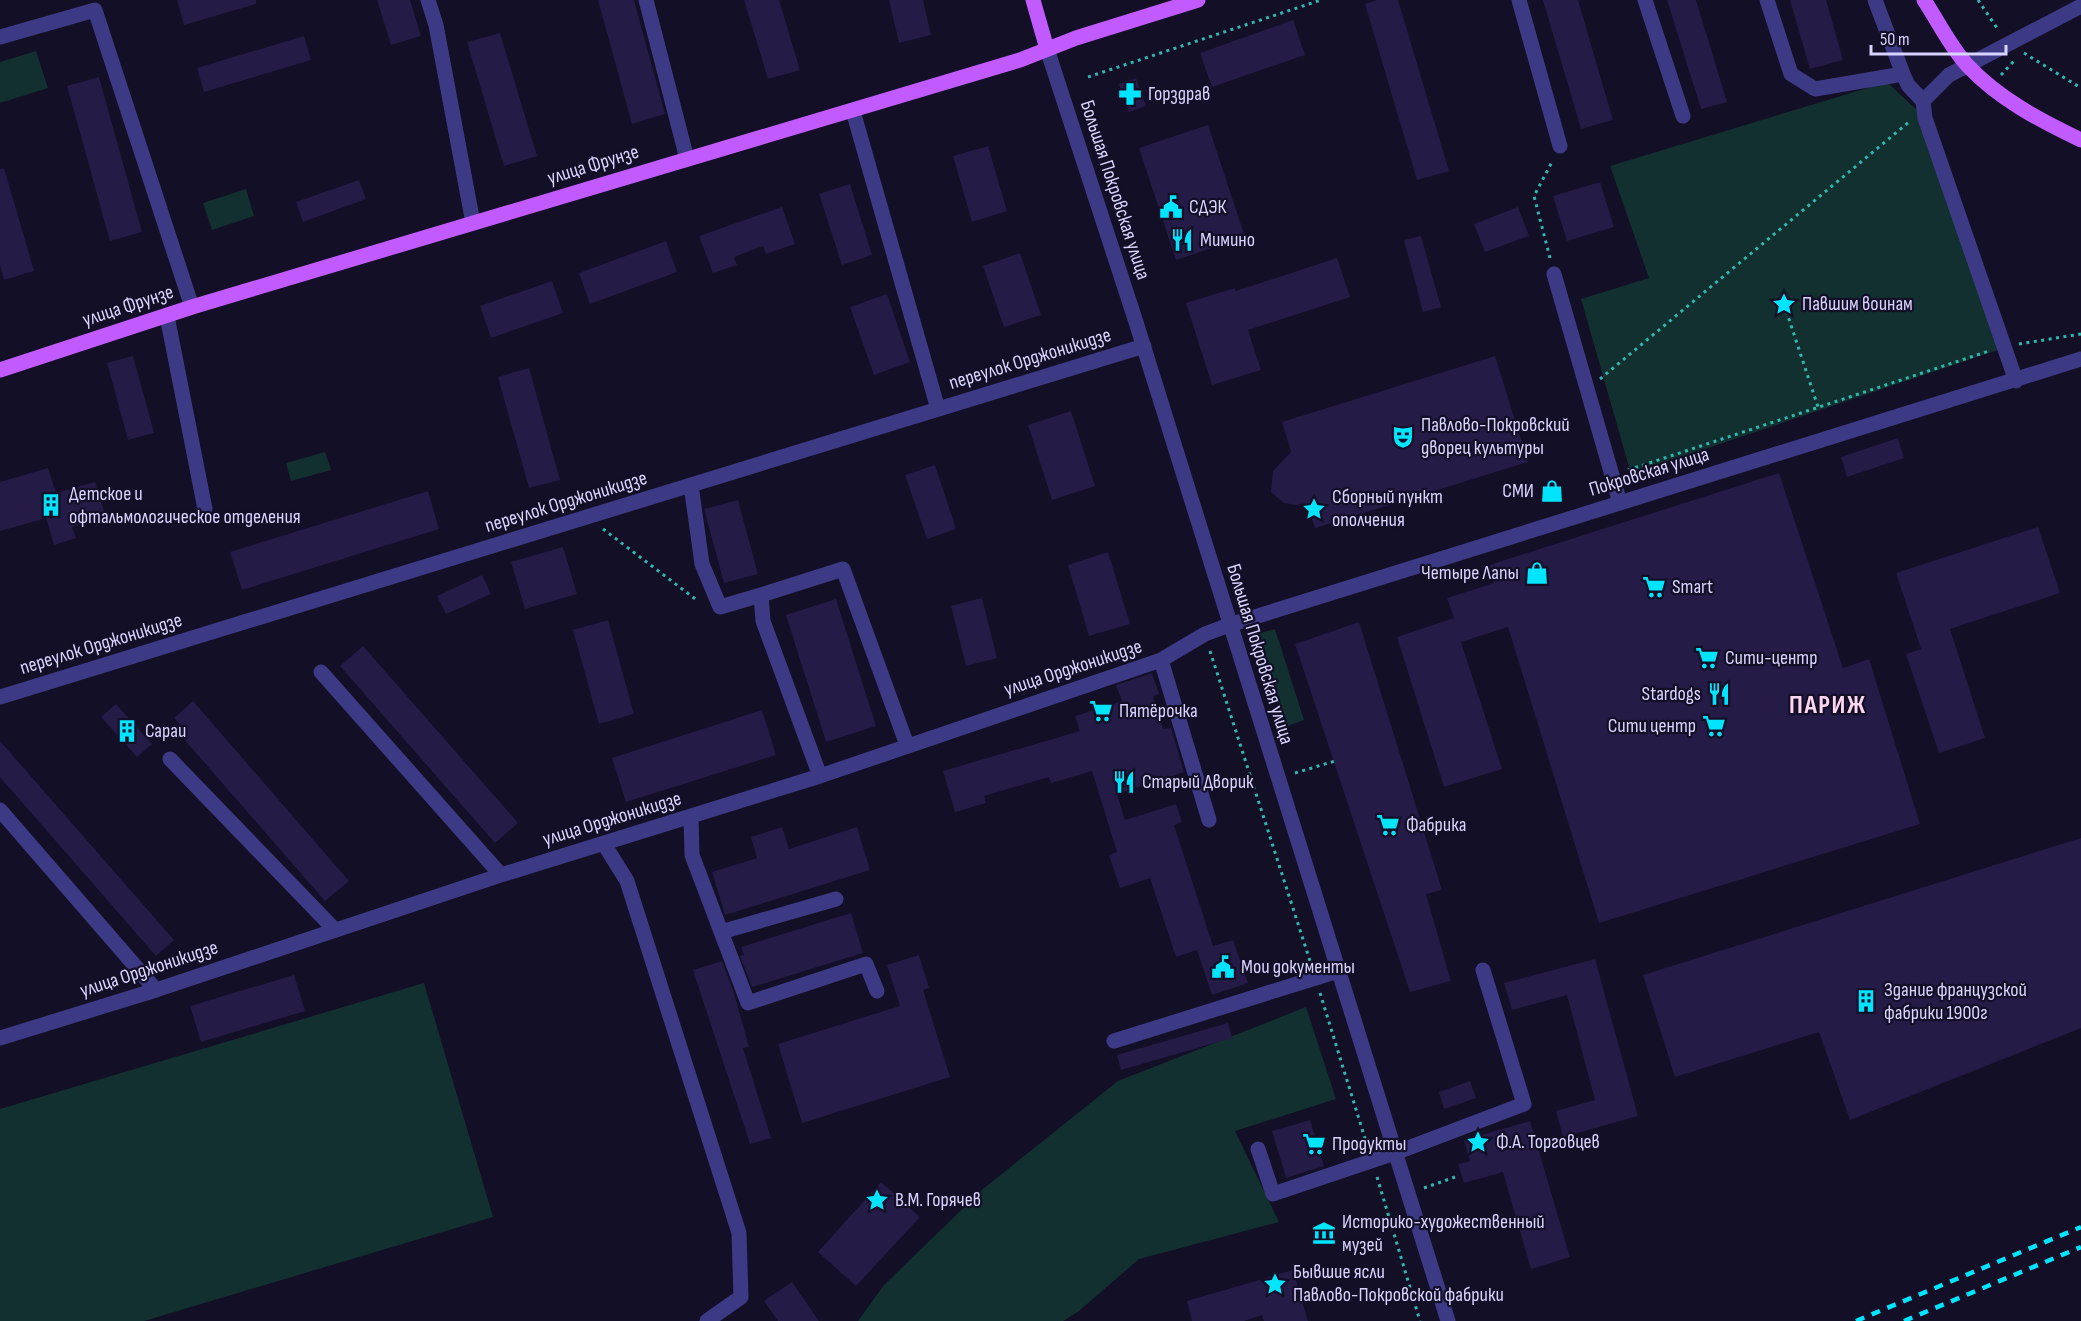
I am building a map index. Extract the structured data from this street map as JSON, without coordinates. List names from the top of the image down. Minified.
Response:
{"streets":{"main road":["улица Фрунзе","Большая Покровская улица"],"street":["переулок Орджоникидзе","Покровская улица","улица Орджоникидзе"]},"crossings":[["улица Фрунзе","Большая Покровская улица"],["Большая Покровская улица","переулок Орджоникидзе"],["Большая Покровская улица","Покровская улица"],["Большая Покровская улица","улица Орджоникидзе"],["Покровская улица","улица Орджоникидзе"]],"districts":["ПАРИЖ"],"places":{"pharmacy":["Горздрав"],"public building":["СДЭК","Мои документы"],"restaurant":["Мимино","Stardogs","Старый Дворик"],"place":["Павшим воинам","Сборный пункт ополчения","Ф.А. Торговцев","В.М. Горячев","Бывшие ясли Павлово-Покровской фабрики"],"theatre":["Павлово-Покровский дворец культуры"],"shop":["СМИ","Четыре Лапы"],"building":["Детское и офтальмологическое отделения","Сараи","Здание французской фабрики 1900г"],"supermarket":["Smart","Сити-центр","Пятёрочка","Сити центр","Фабрика","Продукты"],"museum":["Историко-художественный музей"]},"scale_bar":"50 m"}
